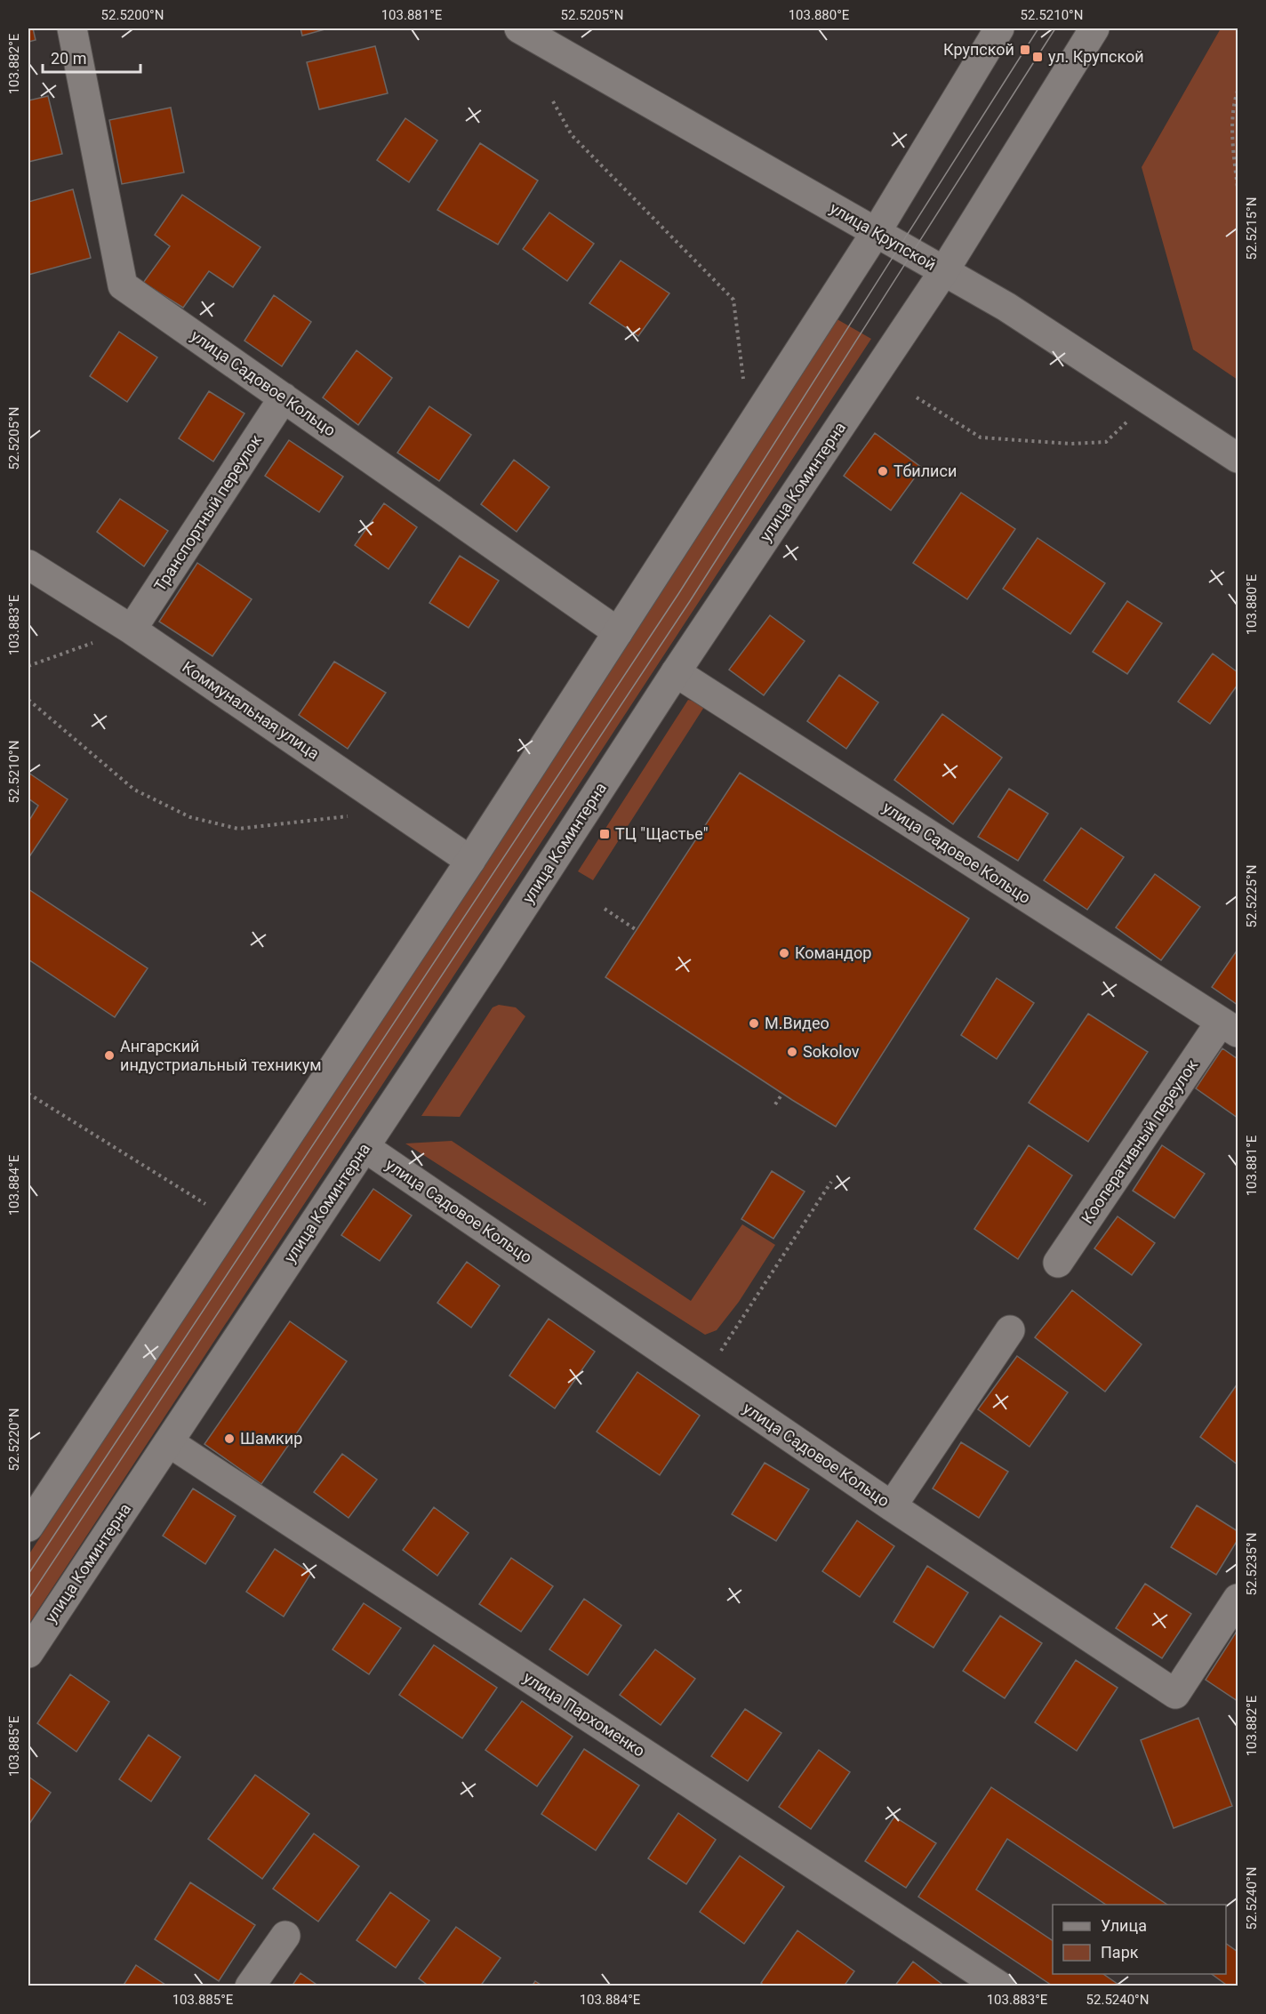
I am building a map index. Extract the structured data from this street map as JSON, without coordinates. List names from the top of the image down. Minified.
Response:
{"streets":{"street":["улица Крупской","улица Садовое Кольцо","улица Коминтерна","Транспортный переулок","Коммунальная улица","Кооперативный переулок","улица Пархоменко"]},"crossings":[["улица Крупской","улица Коминтерна"],["улица Садовое Кольцо","улица Коминтерна"],["улица Садовое Кольцо","Транспортный переулок"],["улица Садовое Кольцо","Кооперативный переулок"],["улица Коминтерна","улица Пархоменко"],["Транспортный переулок","Коммунальная улица"]],"places":{"transit":["Крупской","ул. Крупской","ТЦ \"Щастье\""],"other":["Тбилиси","Командор","М.Видео","Sokolov","Ангарский индустриальный техникум","Шамкир"]},"legend":["Улица","Парк"],"scale_bar":"20 m","coordinates":["52.5200°N","103.881°E","52.5205°N","103.880°E","52.5210°N","103.882°E","52.5215°N","103.883°E","52.5225°N","103.884°E","52.5220°N","52.5235°N","103.885°E","52.5240°N"]}
